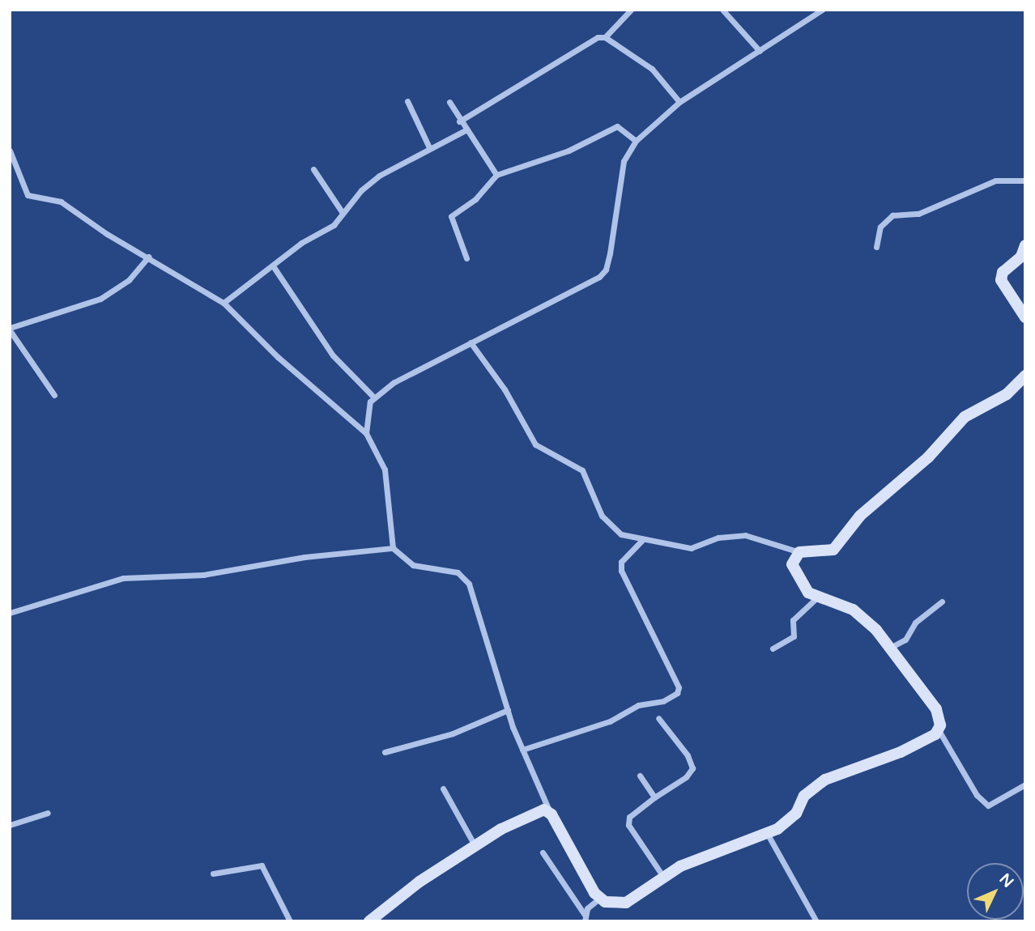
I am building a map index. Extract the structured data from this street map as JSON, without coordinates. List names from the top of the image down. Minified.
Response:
{"north":"top right"}
